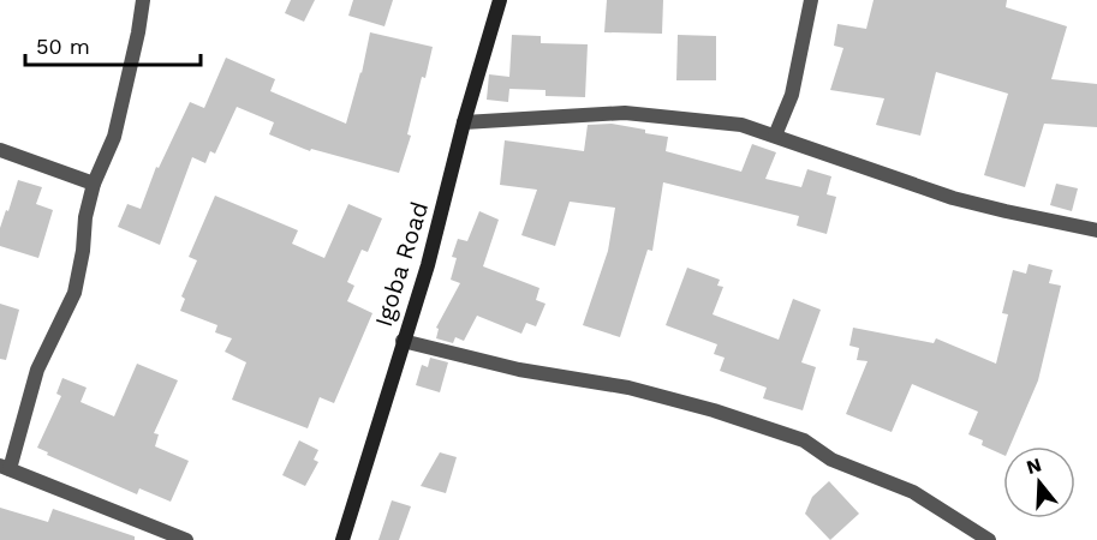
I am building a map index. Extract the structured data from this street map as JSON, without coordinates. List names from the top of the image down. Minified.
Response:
{"streets":{"street":["Igoba Road"]},"scale_bar":"50 m","north":"top"}
